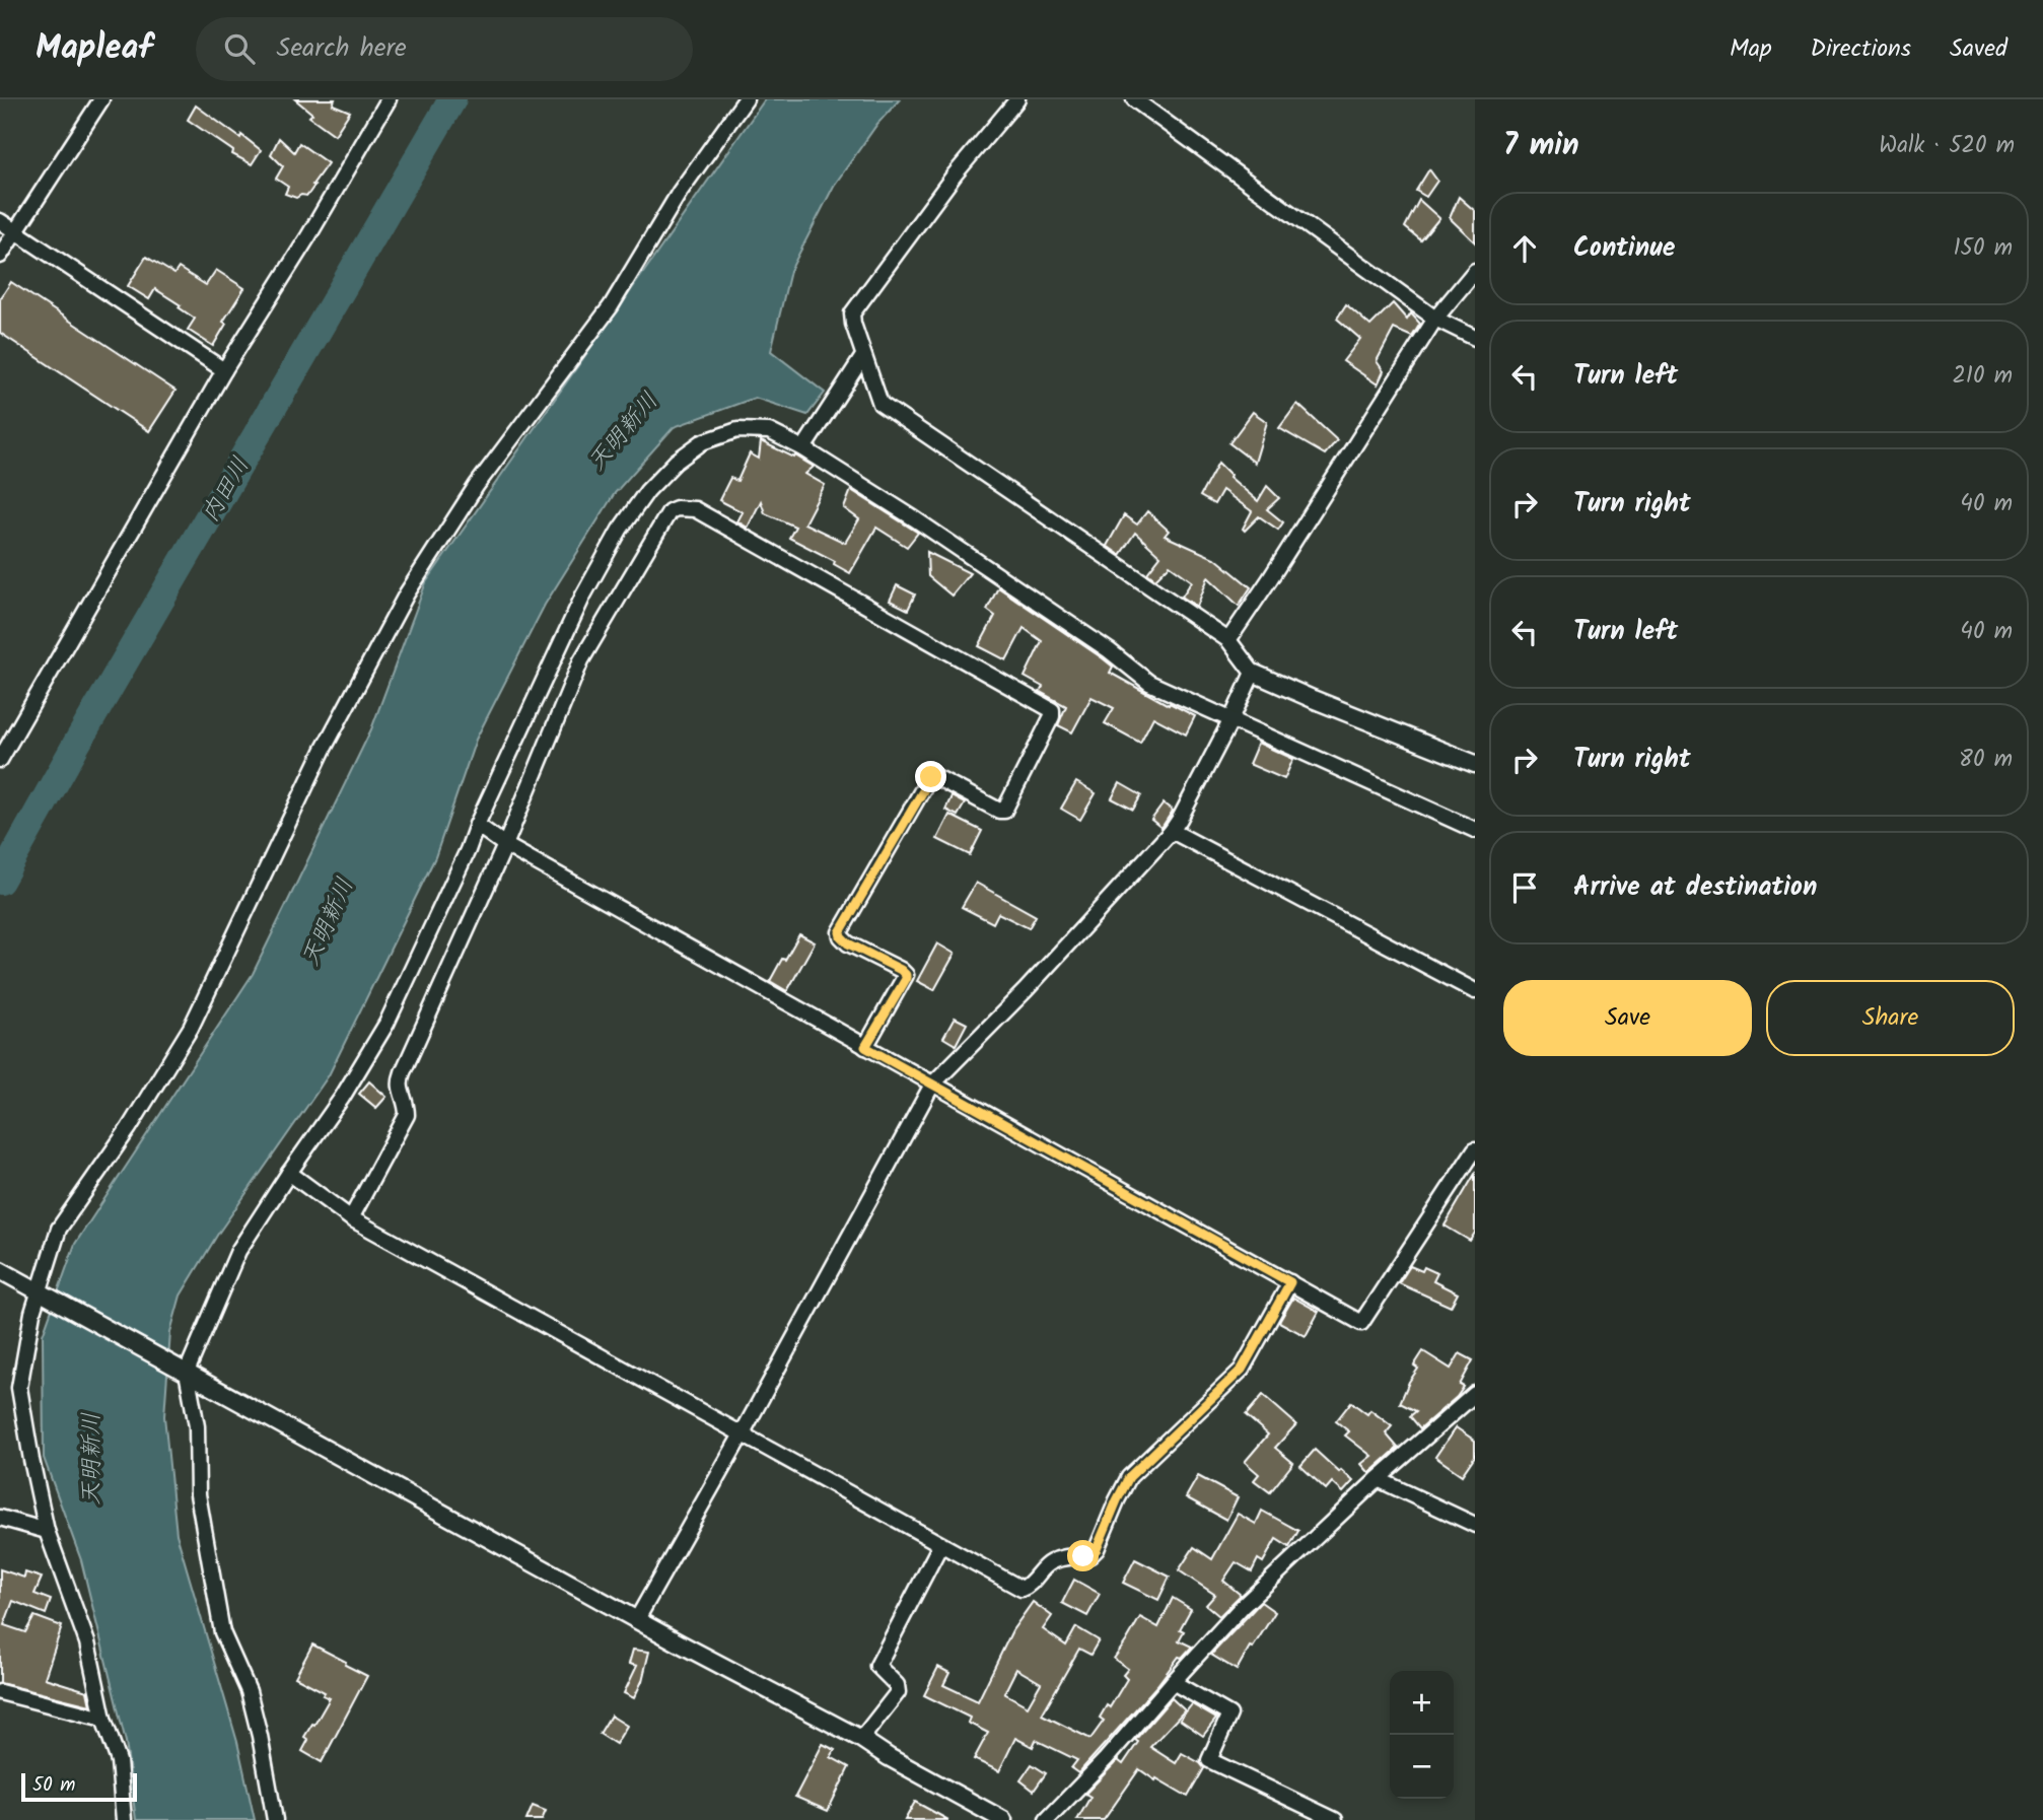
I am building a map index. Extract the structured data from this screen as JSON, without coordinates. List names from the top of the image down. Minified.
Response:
{"water":["天明新川","内田川"],"scale_bar":"50 m","page":{"header":"Mapleaf","search":"Search here","nav":["Map","Directions","Saved"],"heading":["7 min","Walk · 520 m"],"list":[["Continue","150 m"],["Turn left","210 m"],["Turn right","40 m"],["Turn left","40 m"],["Turn right","80 m"],"Arrive at destination"],"buttons":["Save","Share"],"map_buttons":["+","−"],"scale":"50 m"}}
